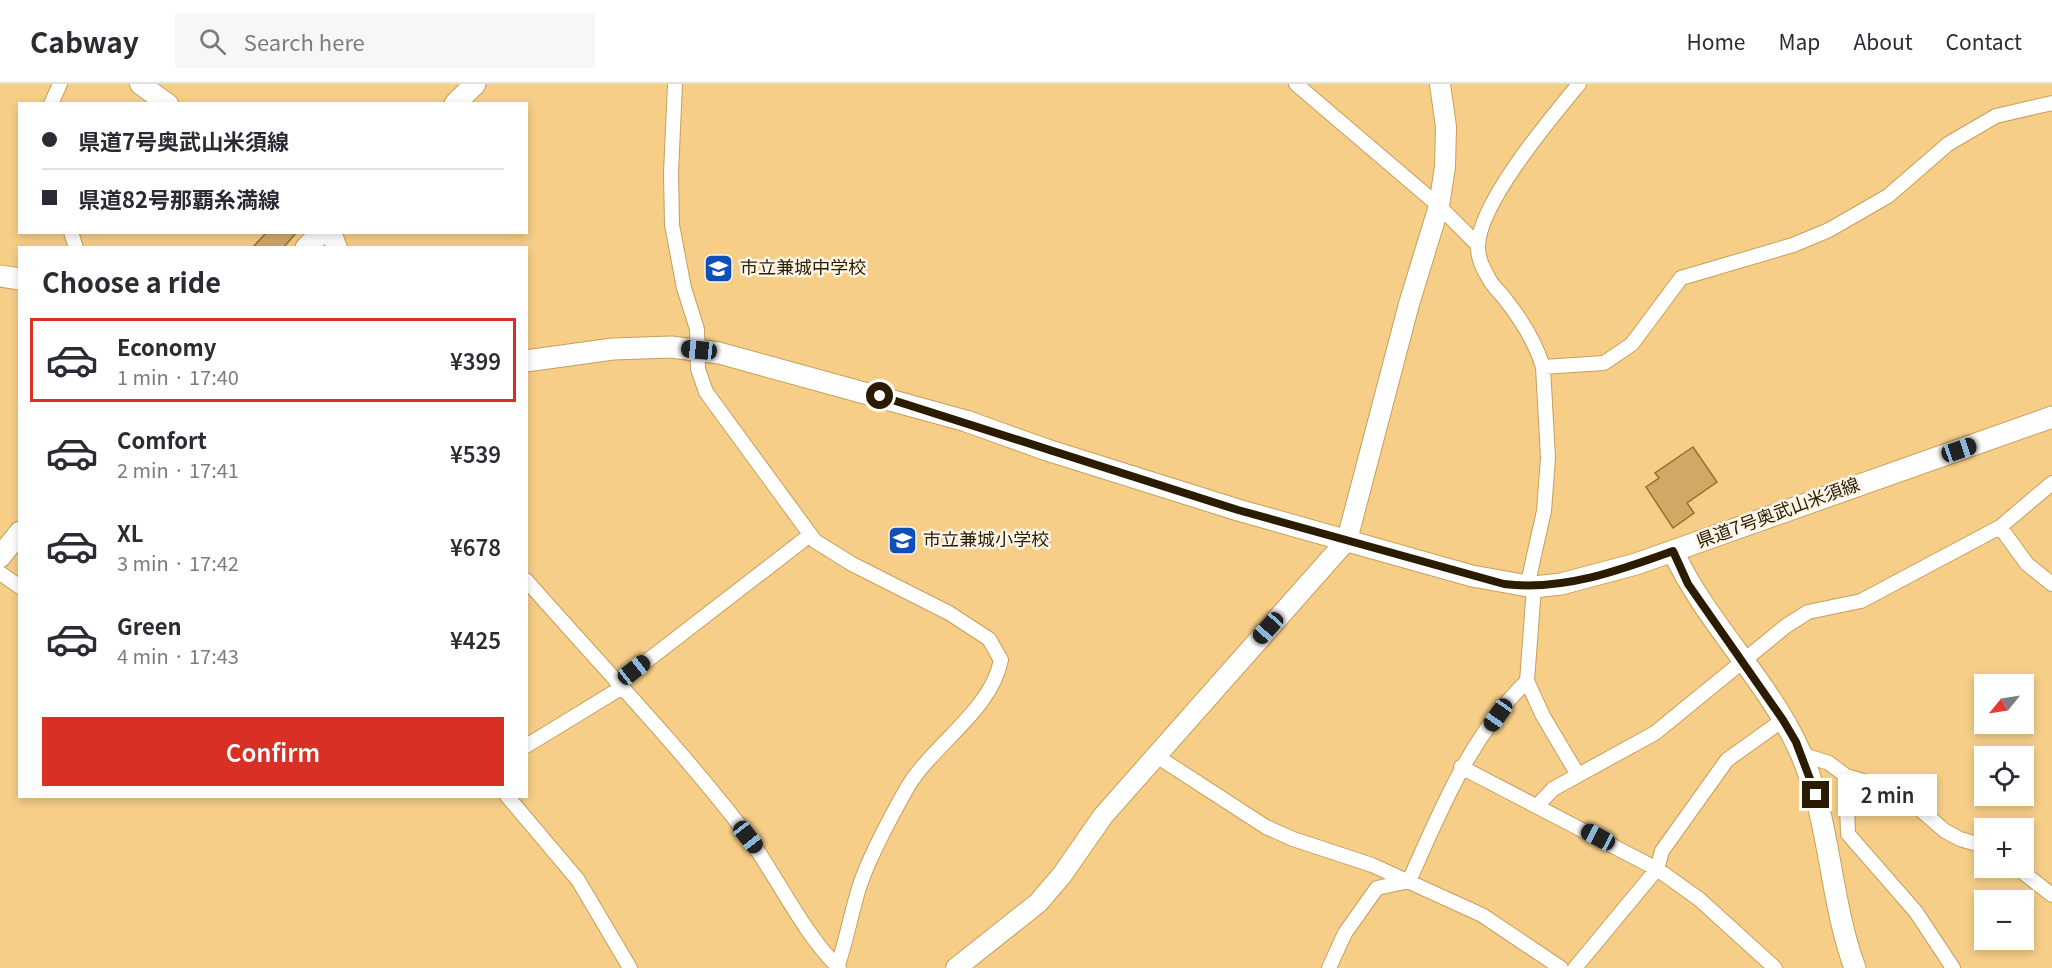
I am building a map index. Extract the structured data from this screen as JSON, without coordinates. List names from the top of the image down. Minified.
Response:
{"streets":{"main road":["県道7号奥武山米須線"]},"places":{"school or university":["市立兼城中学校","市立兼城小学校"]},"north":"bottom left","page":{"header":"Cabway","search":"Search here","nav":["Home","Map","About","Contact"],"banner":["県道7号奥武山米須線","県道82号那覇糸満線"],"heading":"Choose a ride","list":[{"name":"Economy","note":"1 min · 17:40","value":"¥399"},{"name":"Comfort","note":"2 min · 17:41","value":"¥539"},{"name":"XL","note":"3 min · 17:42","value":"¥678"},{"name":"Green","note":"4 min · 17:43","value":"¥425"}],"map_buttons":["+","−"],"buttons":"Confirm","bubble":"2 min"}}
